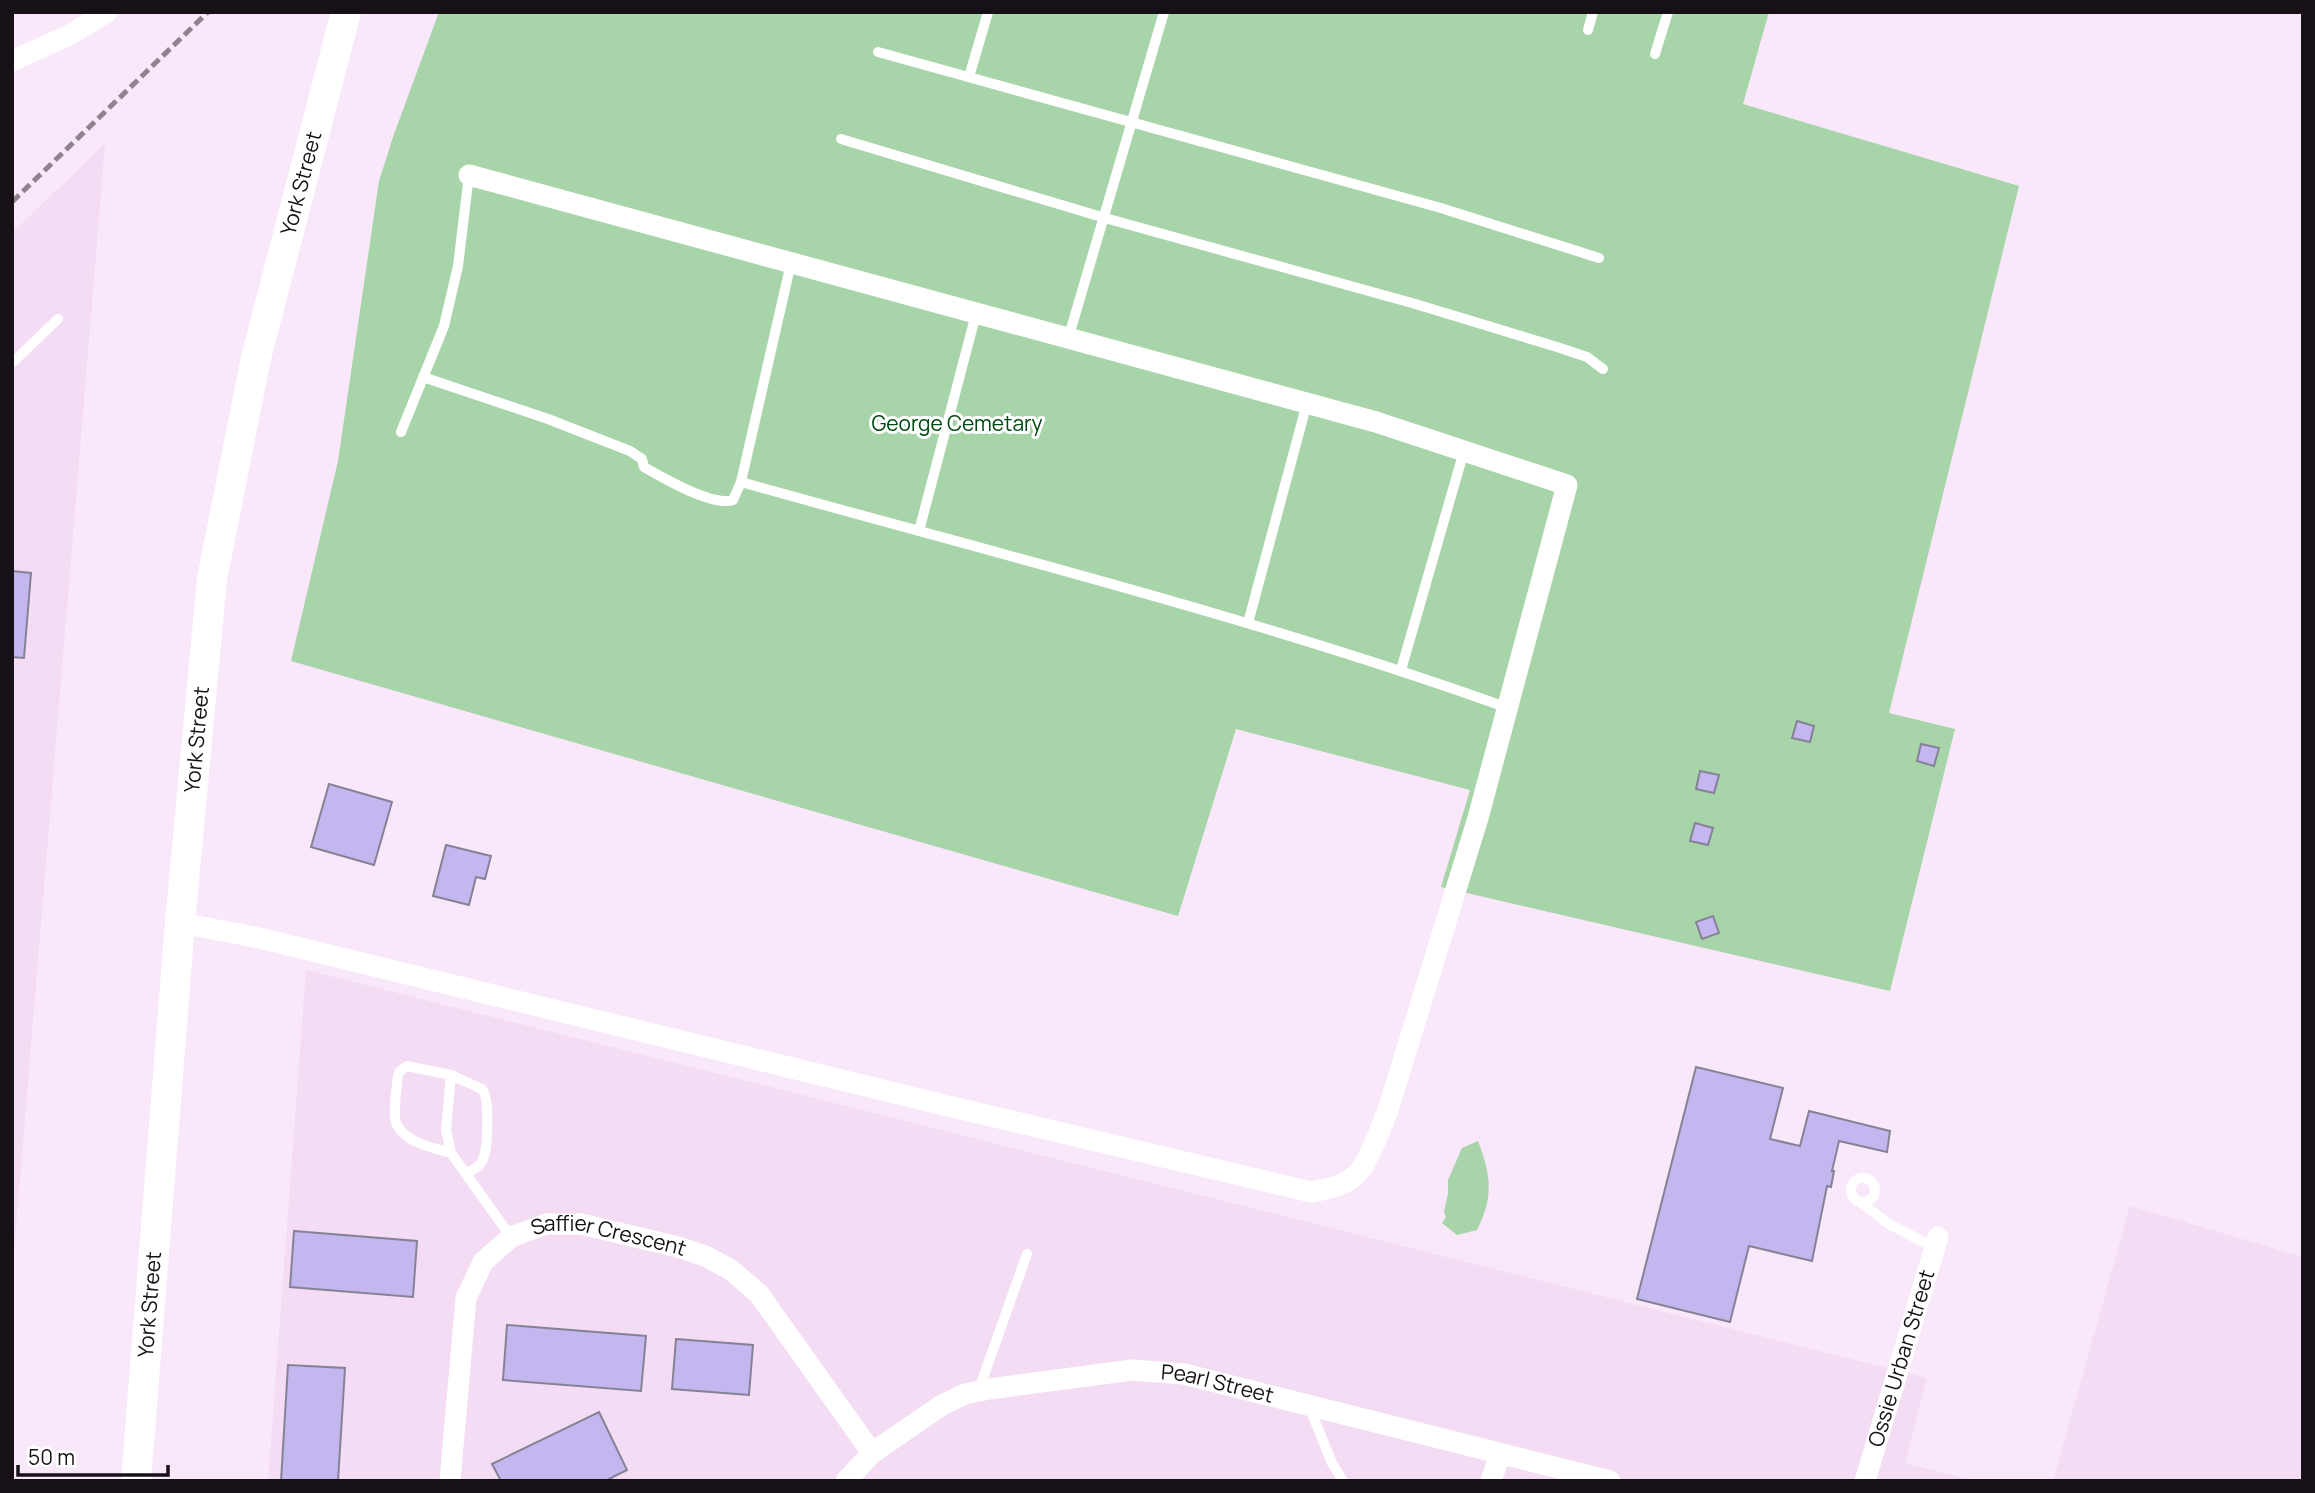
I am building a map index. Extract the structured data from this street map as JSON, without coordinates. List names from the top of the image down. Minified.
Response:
{"streets":{"main road":["York Street"],"street":["Saffier Crescent","Ossie Urban Street","Pearl Street"]},"crossings":[["Saffier Crescent","Pearl Street"]],"parks":["George Cemetary"],"scale_bar":"50 m"}
